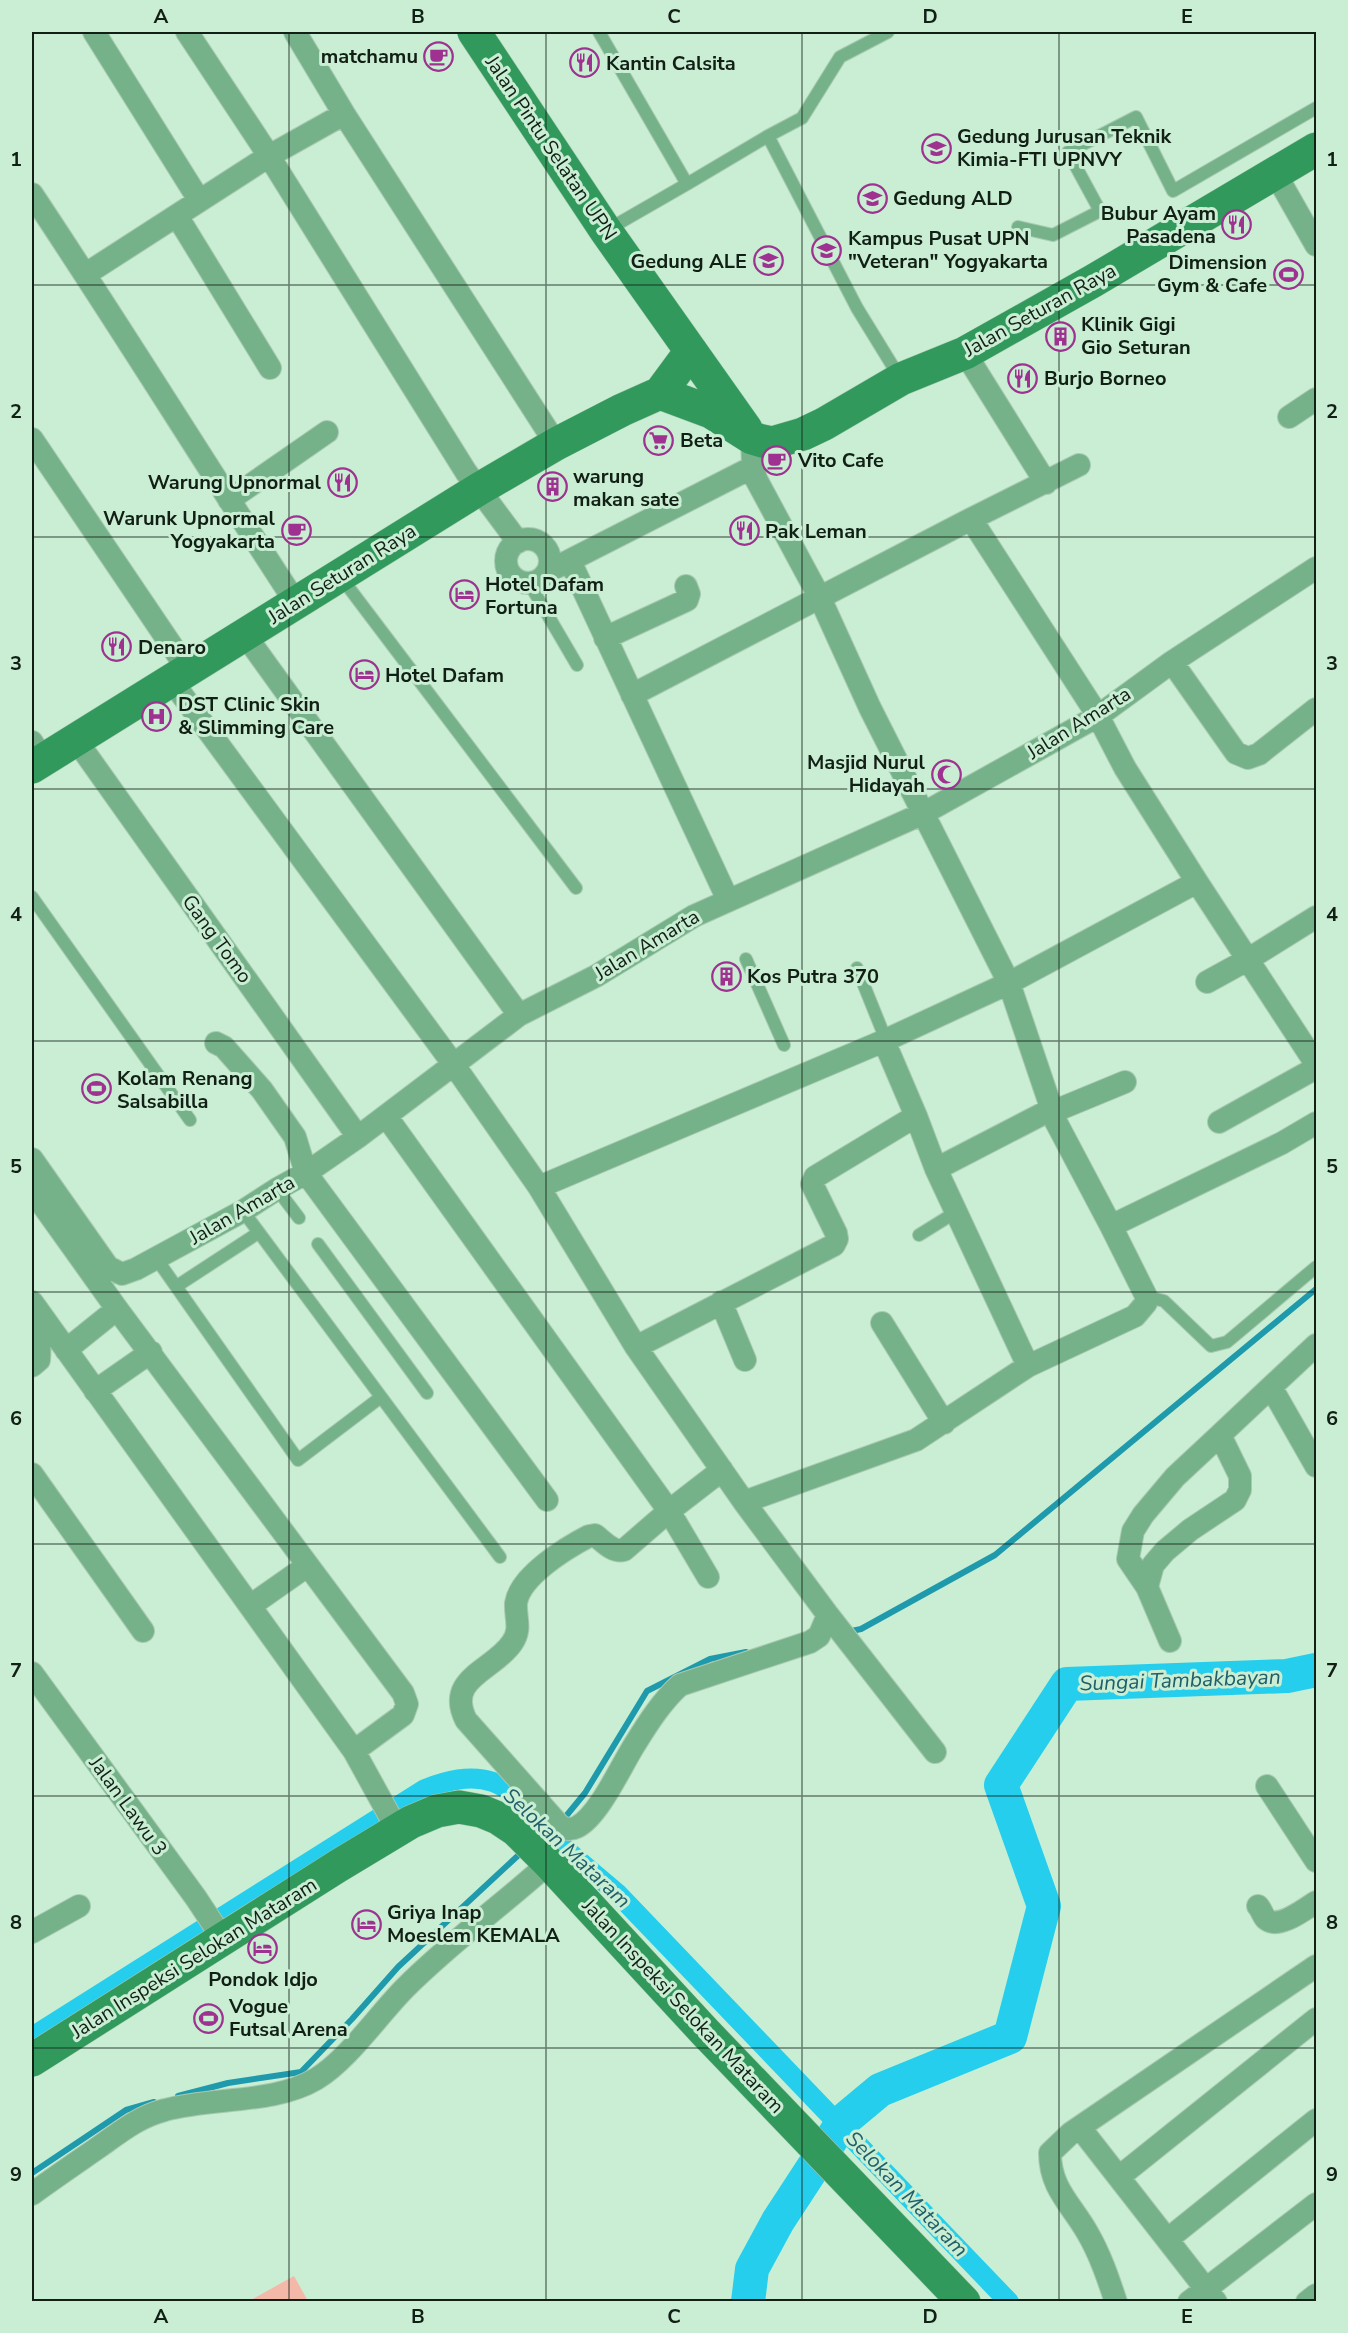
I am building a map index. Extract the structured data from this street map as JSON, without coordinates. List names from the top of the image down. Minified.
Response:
{"streets":{"main road":["Jalan Pintu Selatan UPN","Jalan Seturan Raya","Jalan Inspeksi Selokan Mataram"],"street":["Jalan Amarta","Gang Tomo","Jalan Lawu 3"]},"crossings":[["Jalan Pintu Selatan UPN","Jalan Seturan Raya"],["Jalan Seturan Raya","Gang Tomo"],["Jalan Amarta","Gang Tomo"],["Jalan Lawu 3","Jalan Inspeksi Selokan Mataram"]],"water":["Sungai Tambakbayan","Selokan Mataram"],"places":{"cafe":["matchamu","Vito Cafe","Warunk Upnormal Yogyakarta"],"restaurant":["Kantin Calsita","Bubur Ayam Pasadena","Burjo Borneo","Warung Upnormal","Pak Leman","Denaro"],"school or university":["Gedung Jurusan Teknik Kimia-FTI UPNVY","Gedung ALD","Kampus Pusat UPN \"Veteran\" Yogyakarta","Gedung ALE"],"sports":["Dimension Gym & Cafe","Kolam Renang Salsabilla","Vogue Futsal Arena"],"building":["Klinik Gigi Gio Seturan","warung makan sate","Kos Putra 370"],"supermarket":["Beta"],"hotel":["Hotel Dafam Fortuna","Hotel Dafam","Griya Inap Moeslem KEMALA","Pondok Idjo"],"hospital":["DST Clinic Skin & Slimming Care"],"mosque":["Masjid Nurul Hidayah"]},"grid":{"columns":["A","B","C","D","E"],"rows":["1","2","3","4","5","6","7","8","9"]}}
